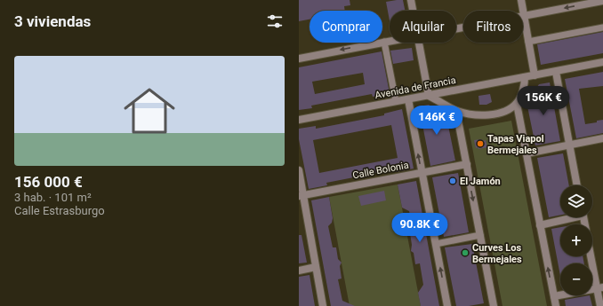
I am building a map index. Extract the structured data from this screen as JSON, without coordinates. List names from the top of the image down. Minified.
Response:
{"streets":{"street":["Avenida de Francia","Calle Bolonia"]},"places":["Tapas Viapol Bermejales","El Jamón","Curves Los Bermejales"],"page":{"heading":"3 viviendas","chip":["Comprar","Alquilar","Filtros"],"list":[{"name":"156 000 €","note":"3 hab. · 101 m² · Calle Estrasburgo"}],"price":["156K €","146K €","90.8K €"],"map_buttons":["+","−"]}}
